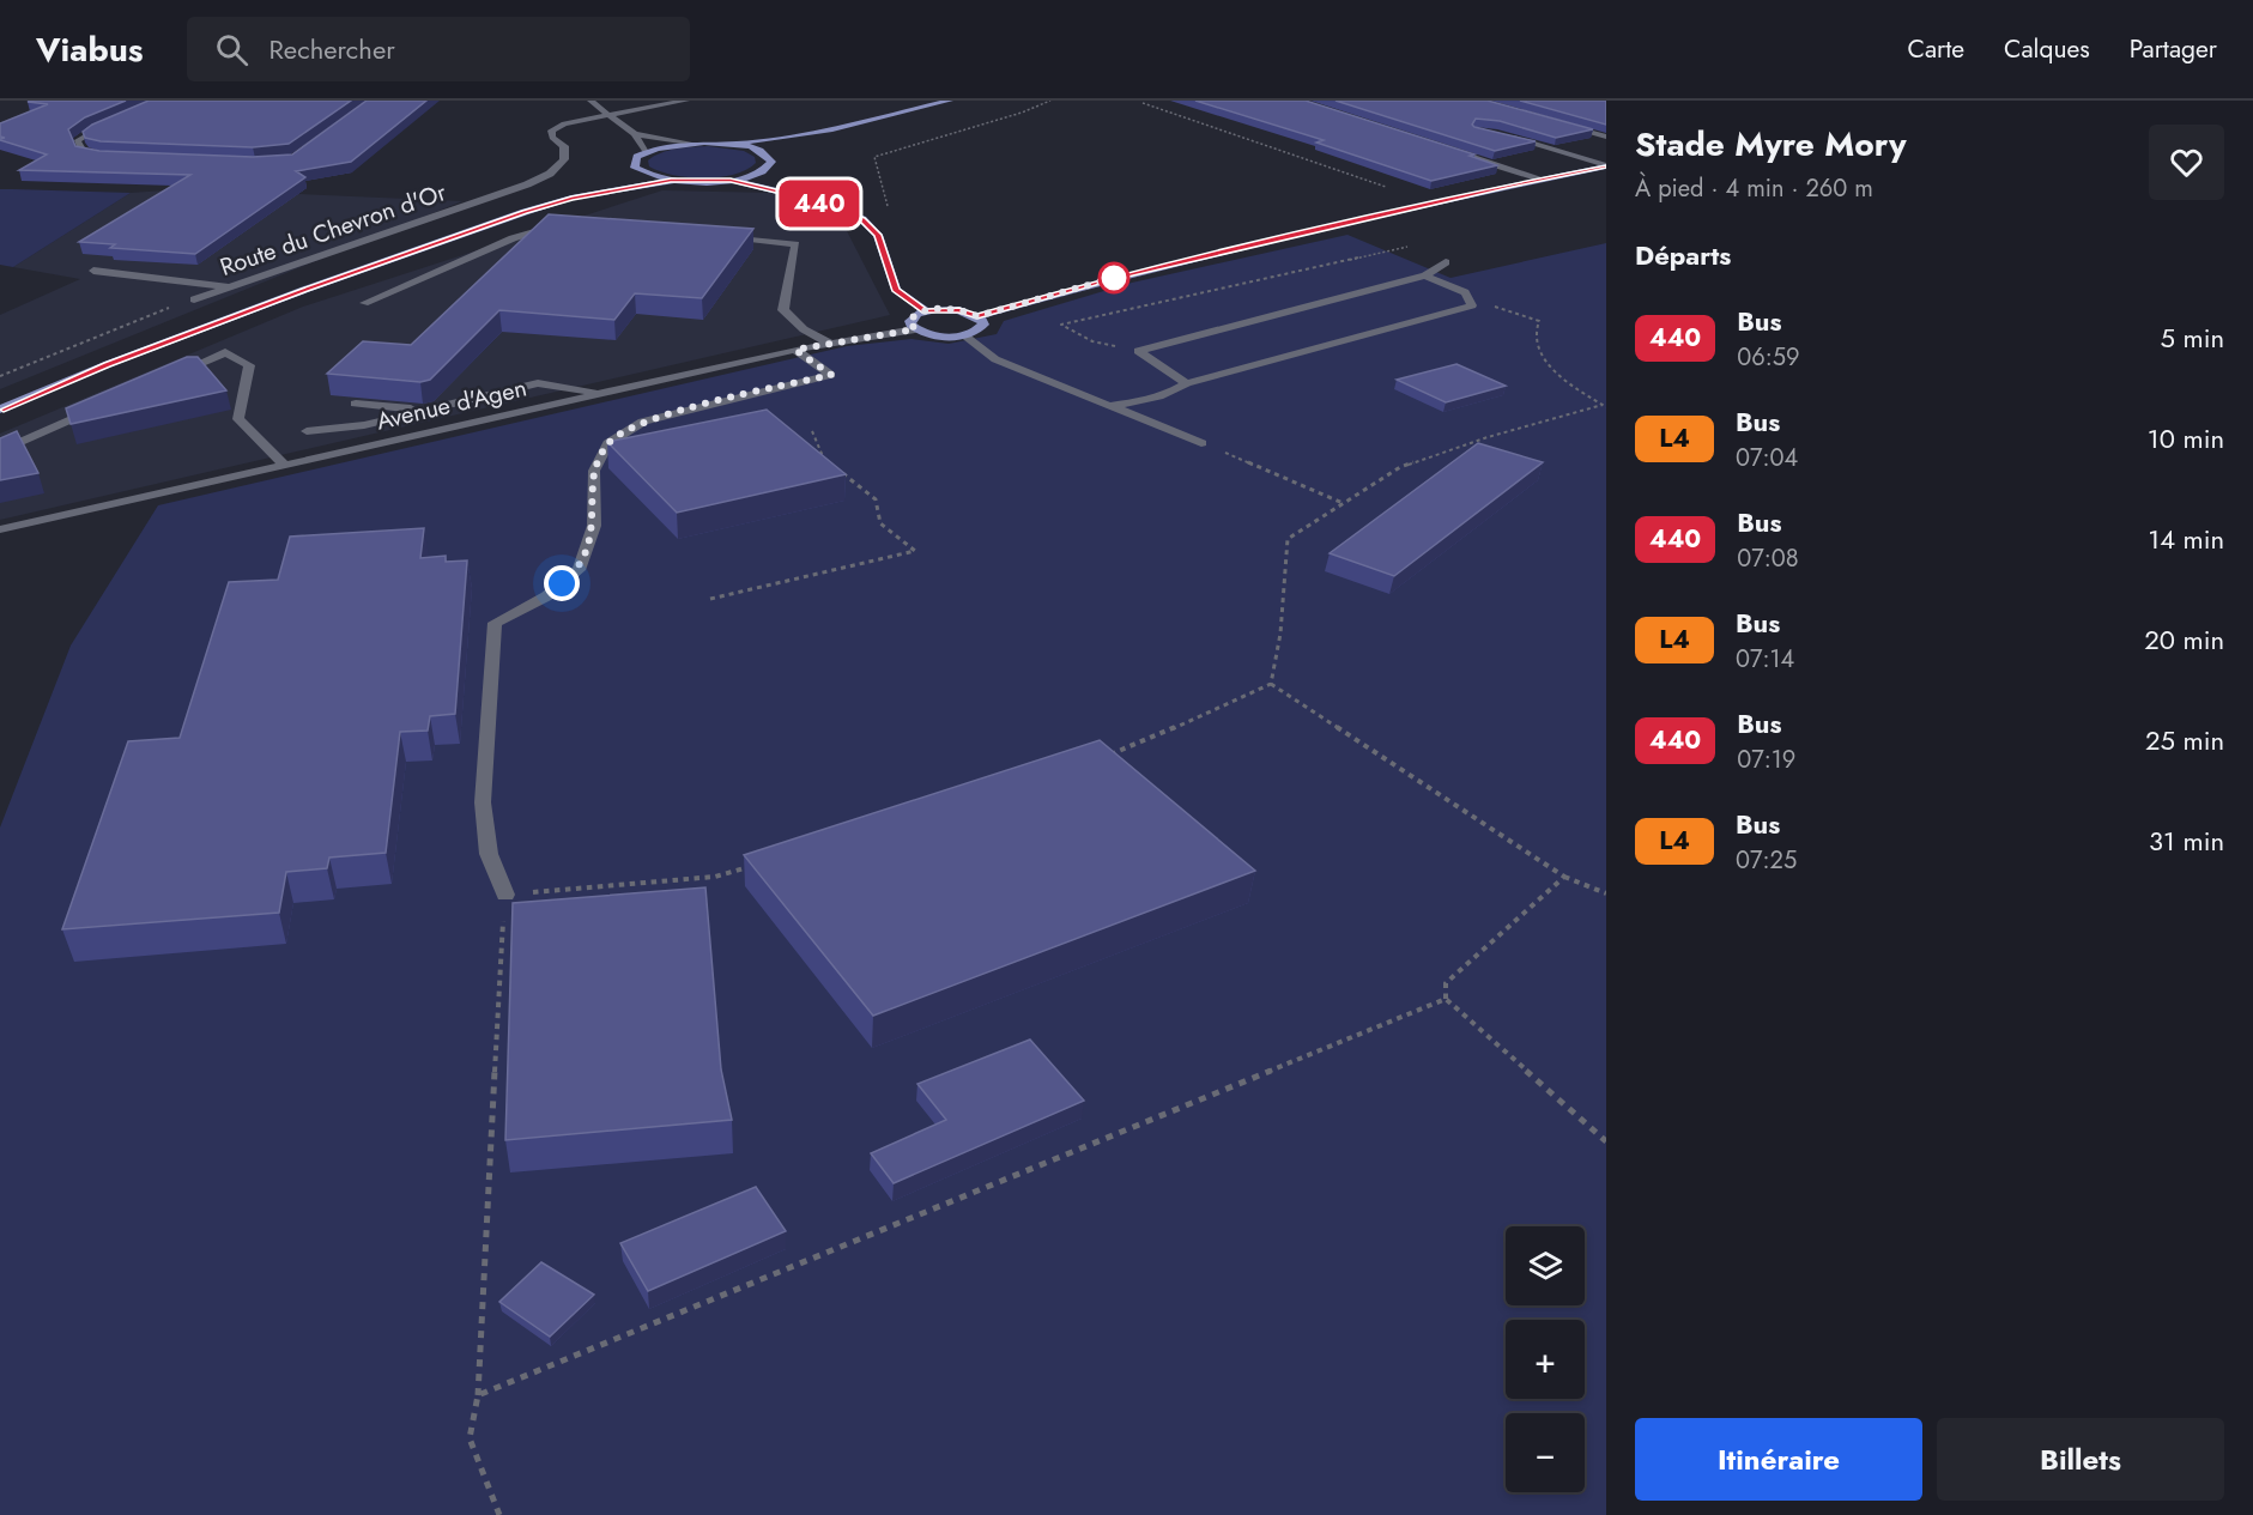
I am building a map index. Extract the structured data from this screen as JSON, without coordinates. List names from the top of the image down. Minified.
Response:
{"streets":{"street":["Route du Chevron d'Or","Avenue d'Agen"]},"lines":["bus line 440"],"page":{"header":"Viabus","search":"Rechercher","nav":["Carte","Calques","Partager"],"on_map":"440","heading":[["Stade Myre Mory","À pied · 4 min · 260 m"],"Départs"],"list":[{"mark":"440","name":"Bus","note":"06:59","value":"5 min"},{"mark":"L4","name":"Bus","note":"07:04","value":"10 min"},{"mark":"440","name":"Bus","note":"07:08","value":"14 min"},{"mark":"L4","name":"Bus","note":"07:14","value":"20 min"},{"mark":"440","name":"Bus","note":"07:19","value":"25 min"},{"mark":"L4","name":"Bus","note":"07:25","value":"31 min"}],"map_buttons":["+","−"],"buttons":["Itinéraire","Billets"]}}
